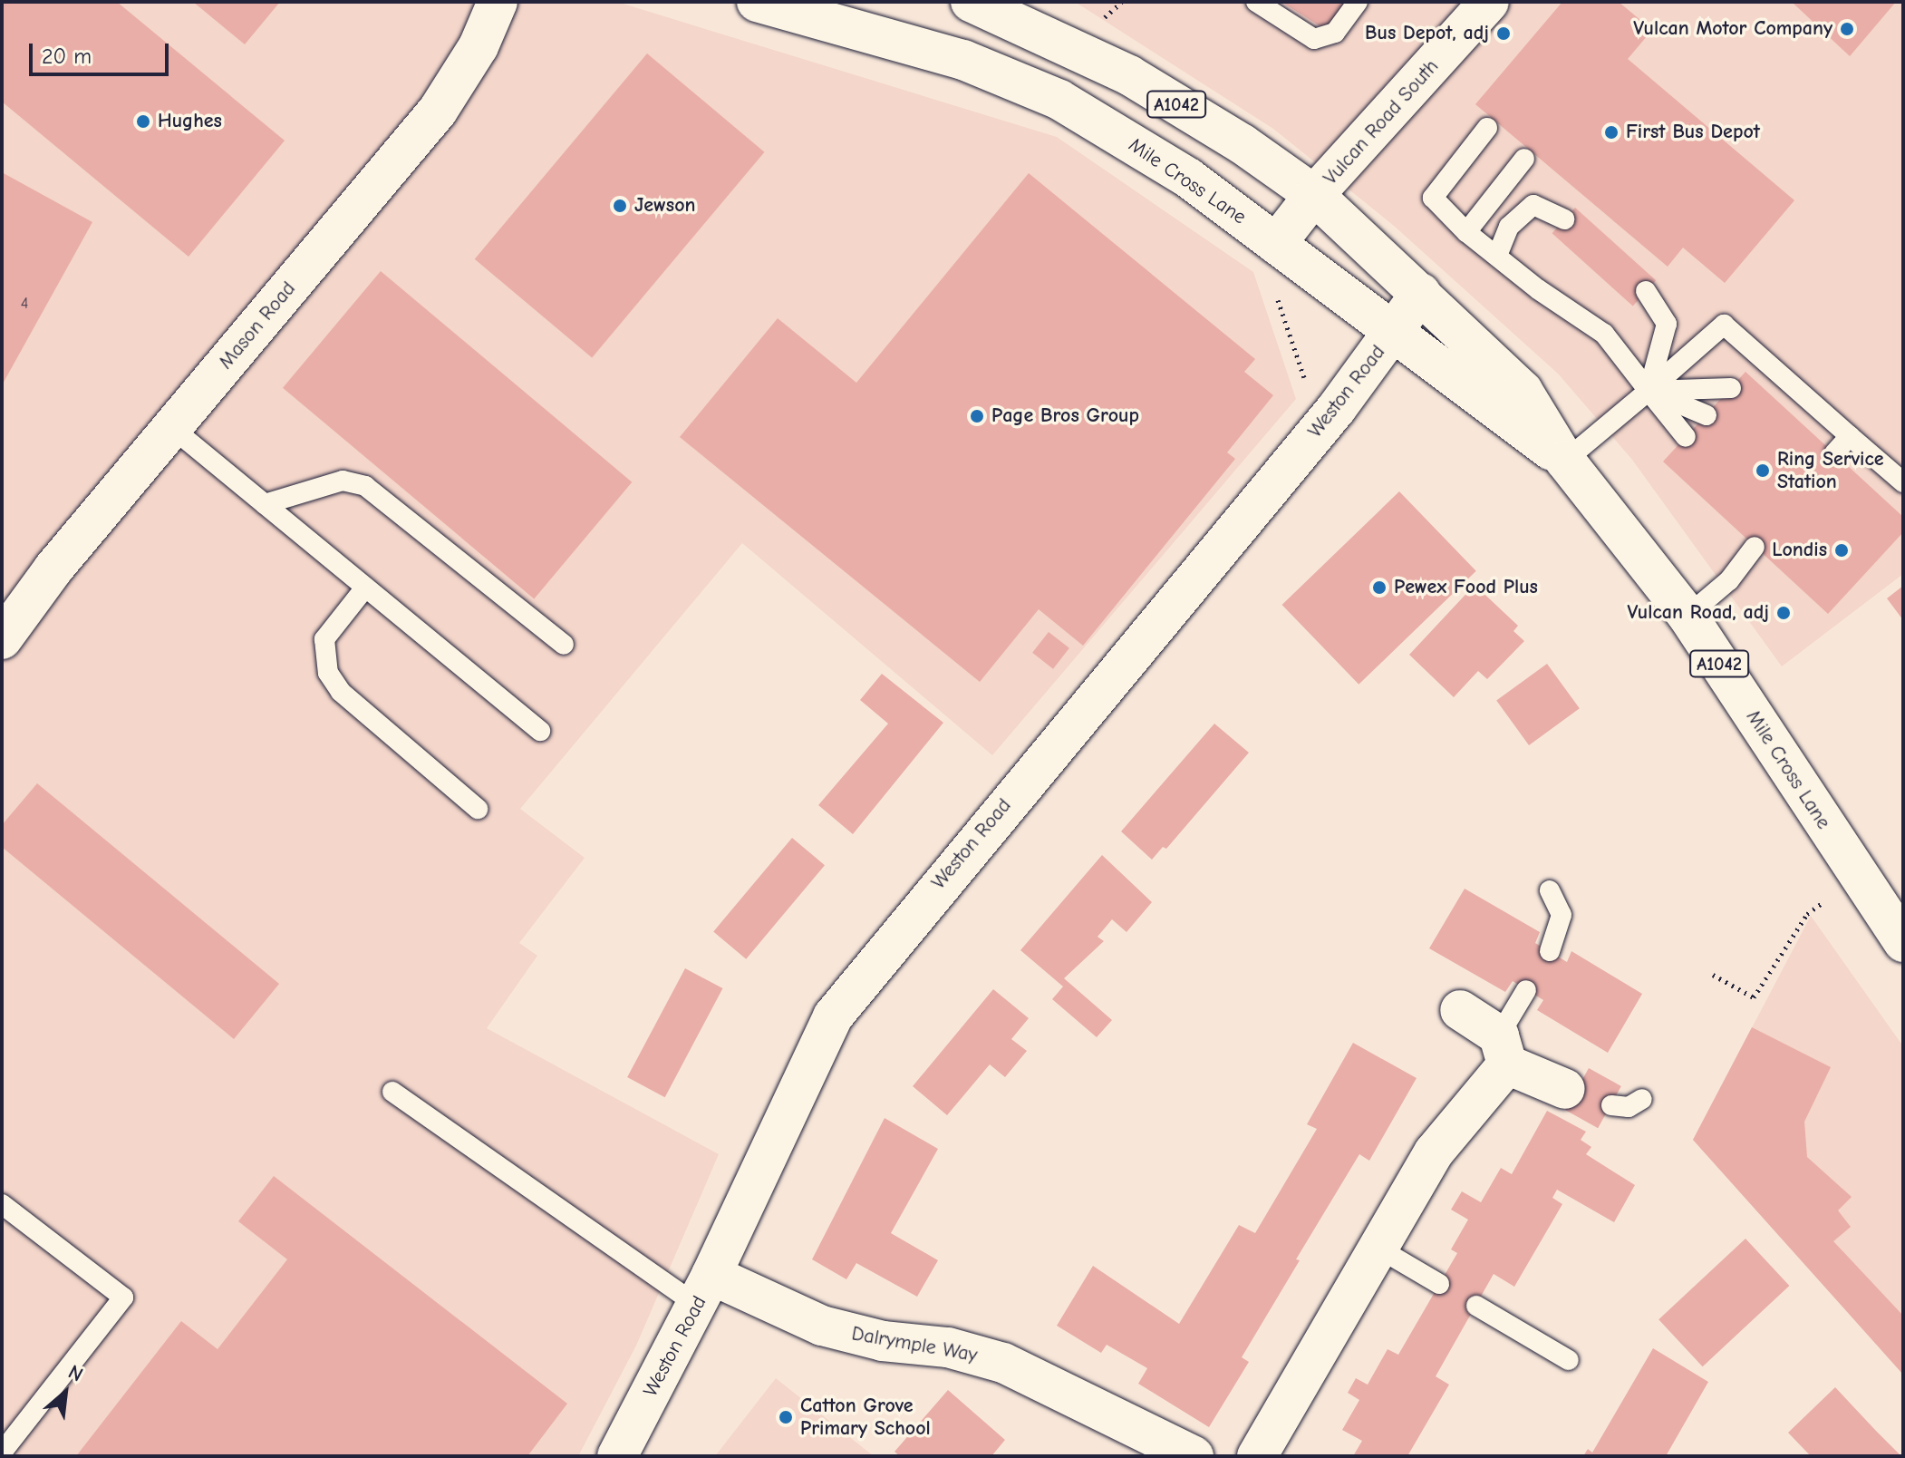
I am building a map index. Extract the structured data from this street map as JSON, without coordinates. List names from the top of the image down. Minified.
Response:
{"streets":{"main road":["A1042","Vulcan Road South","Mile Cross Lane","Mason Road","Weston Road","Dalrymple Way"]},"crossings":[["Vulcan Road South","Mile Cross Lane"],["Mile Cross Lane","Weston Road"],["Weston Road","Dalrymple Way"]],"places":["Vulcan Motor Company","Bus Depot, adj","Hughes","First Bus Depot","Jewson","Page Bros Group","Ring Service Station","Londis","Pewex Food Plus","Vulcan Road, adj","Catton Grove Primary School"],"house_numbers":["4"],"scale_bar":"20 m","north":"top right"}
